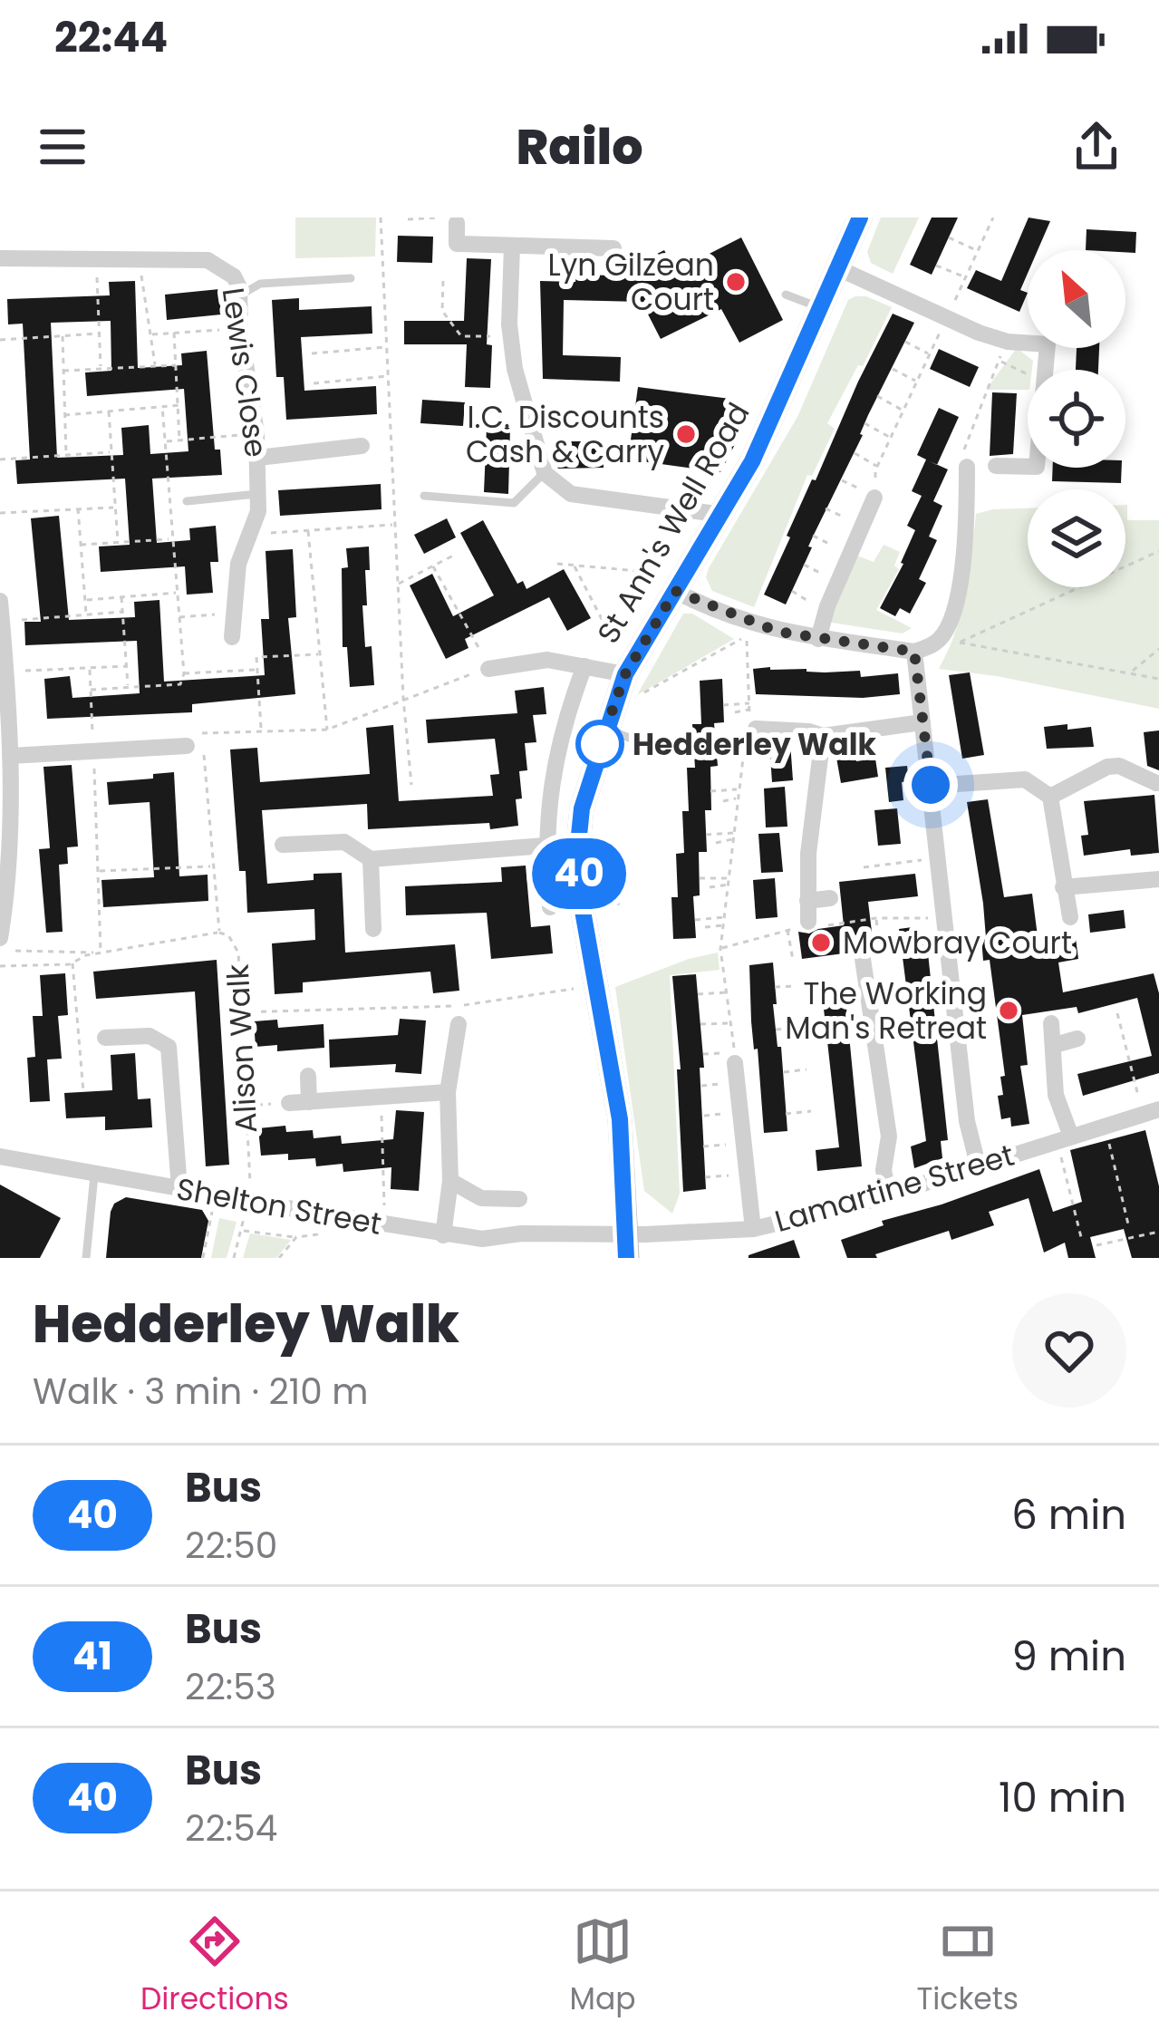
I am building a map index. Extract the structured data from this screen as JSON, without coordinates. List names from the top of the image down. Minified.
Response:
{"streets":{"street":["Lewis Close","St Ann's Well Road","Lamartine Street","Shelton Street"],"path":["Alison Walk"]},"crossings":[["St Ann's Well Road","Lamartine Street"],["St Ann's Well Road","Shelton Street"],["Lamartine Street","Shelton Street"]],"places":["Lyn Gilzean Court","I.C. Discounts Cash & Carry","Hedderley Walk","Mowbray Court","The Working Man's Retreat"],"lines":["bus line 40"],"north":"top left","page":{"status":"22:44","header":"Railo","on_map":"40","heading":["Hedderley Walk","Walk · 3 min · 210 m"],"list":[{"mark":"40","name":"Bus","note":"22:50","value":"6 min"},{"mark":"41","name":"Bus","note":"22:53","value":"9 min"},{"mark":"40","name":"Bus","note":"22:54","value":"10 min"}],"tabs":["Directions","Map","Tickets"]}}
